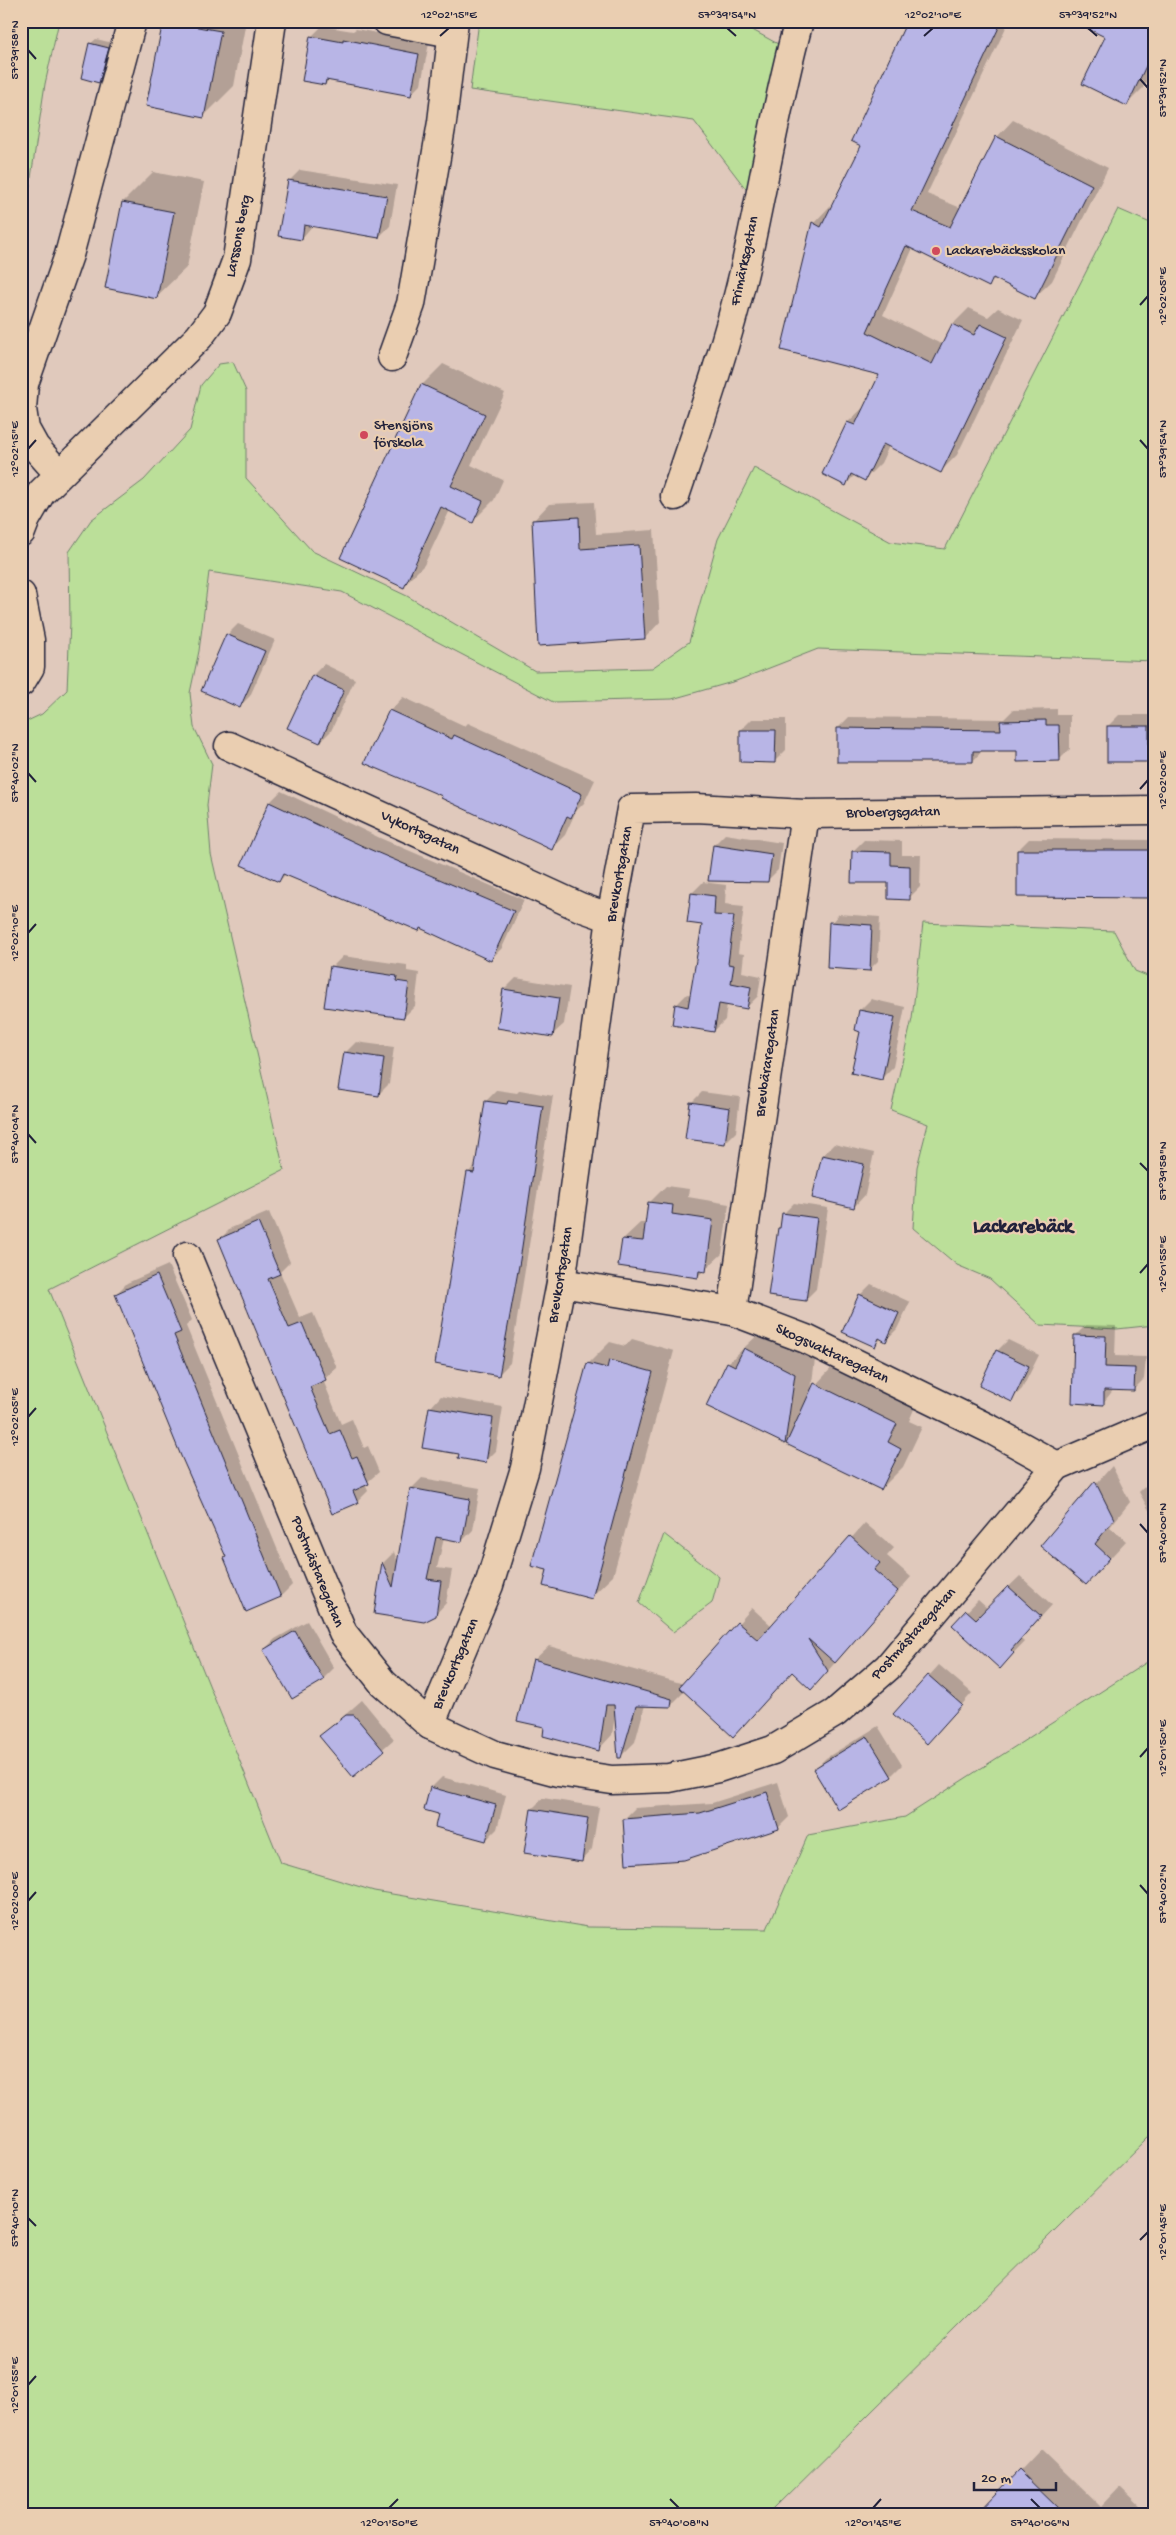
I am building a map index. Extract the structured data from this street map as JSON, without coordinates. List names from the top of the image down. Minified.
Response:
{"streets":{"street":["Larssons berg","Frimärksgatan","Brobergsgatan","Vykortsgatan","Brevkortsgatan","Brevbäraregatan","Skogsvaktaregatan","Postmästaregatan"]},"crossings":[["Brobergsgatan","Brevkortsgatan"],["Brobergsgatan","Brevbäraregatan"],["Vykortsgatan","Brevkortsgatan"],["Brevkortsgatan","Skogsvaktaregatan"],["Brevkortsgatan","Postmästaregatan"],["Brevbäraregatan","Skogsvaktaregatan"],["Skogsvaktaregatan","Postmästaregatan"]],"districts":["Lackarebäck"],"places":["Lackarebäcksskolan","Stensjöns förskola"],"scale_bar":"20 m","coordinates":["12°02'15\"E","57°39'54\"N","12°02'10\"E","57°39'52\"N","57°39'58\"N","12°02'05\"E","57°40'02\"N","12°02'00\"E","57°40'04\"N","12°01'55\"E","57°40'00\"N","12°01'50\"E","57°40'10\"N","12°01'45\"E","57°40'08\"N","57°40'06\"N"]}
